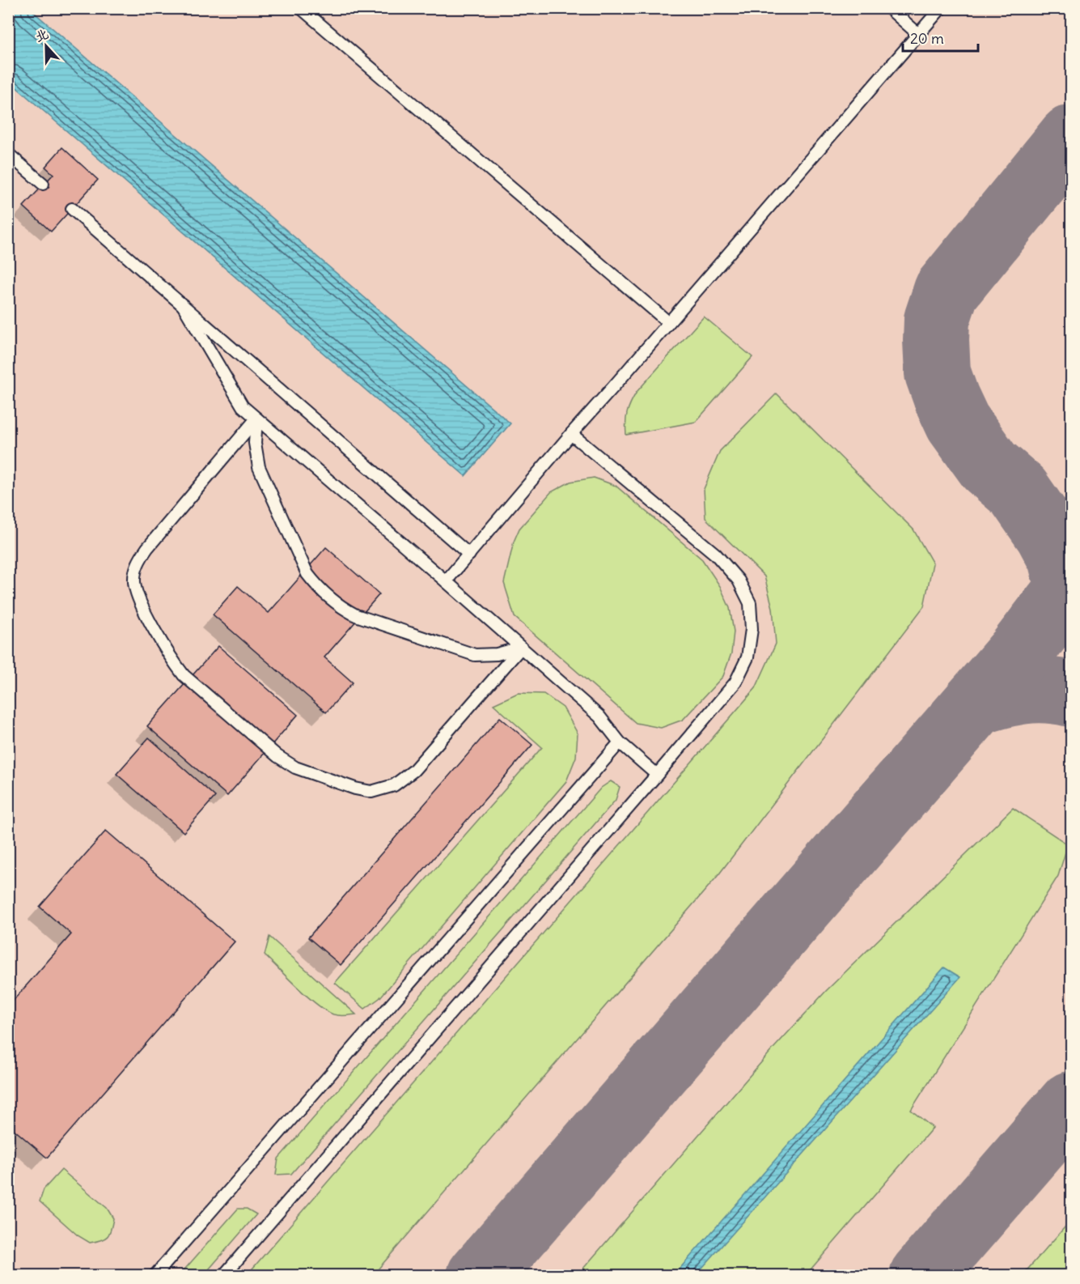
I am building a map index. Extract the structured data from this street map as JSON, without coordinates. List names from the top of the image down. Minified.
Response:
{"scale_bar":"20 m","north":"top"}
